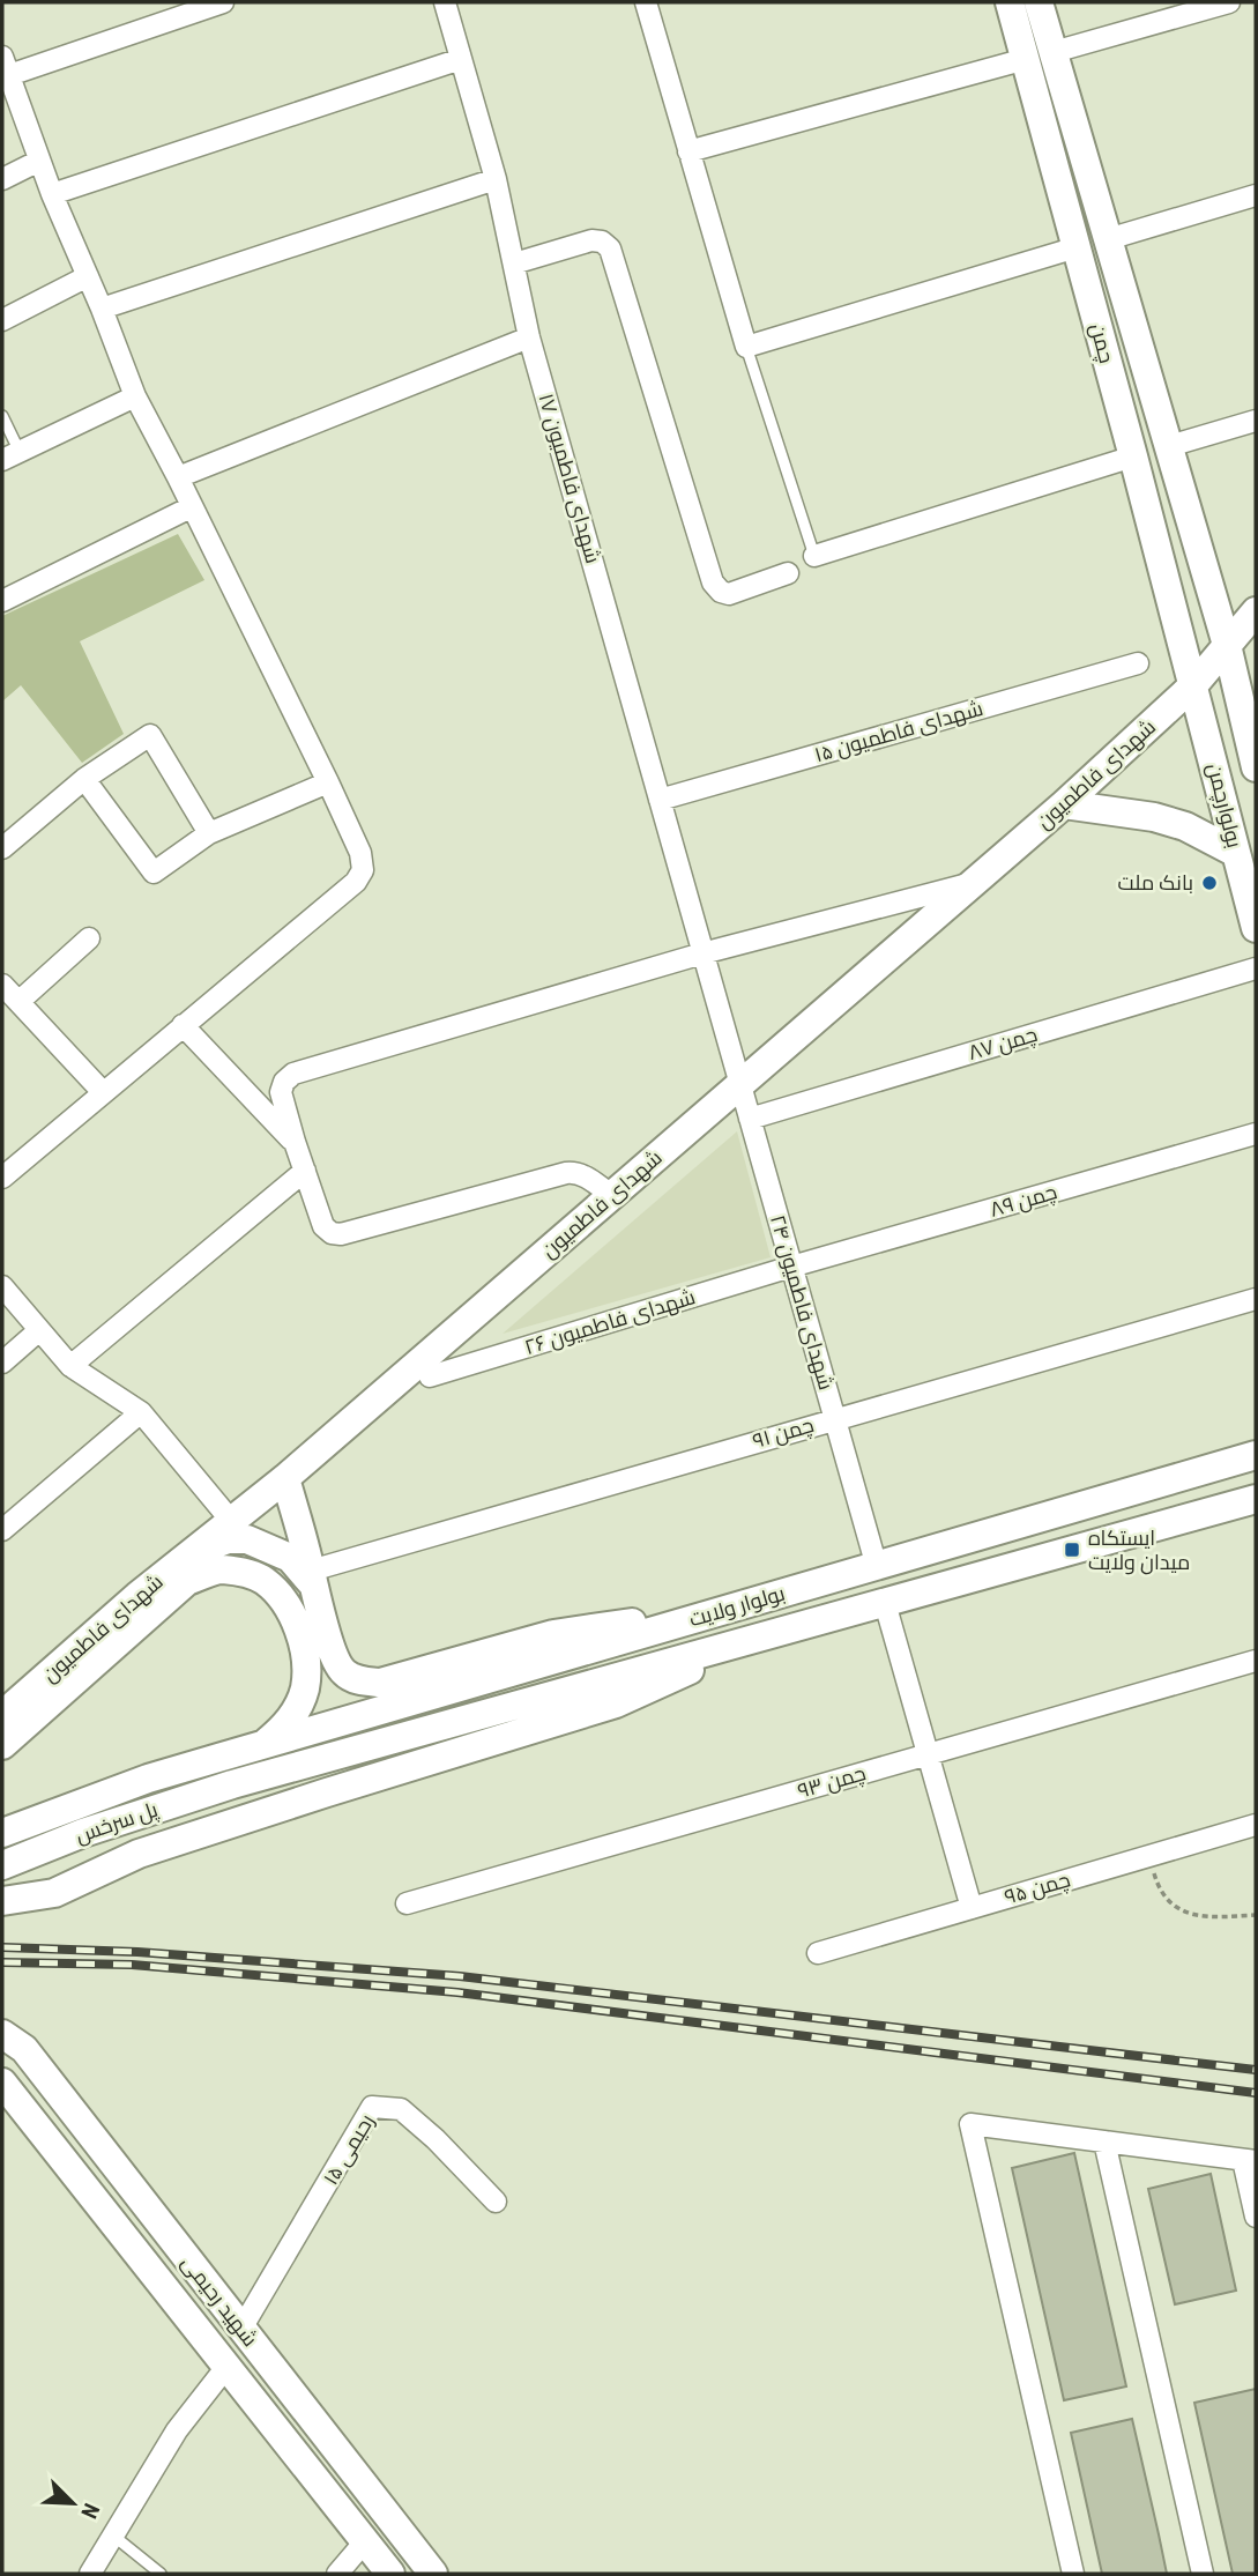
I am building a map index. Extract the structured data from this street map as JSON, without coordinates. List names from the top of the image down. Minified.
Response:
{"streets":{"main road":["چمن","شهدای فاطمیون","بولوارچمن","بولوار ولایت","پل سرخس","شهید رحیمی"],"street":["شهدای فاطمیون ۱۷","شهدای فاطمیون ۱۵","چمن ۸۷","چمن ۸۹","شهدای فاطمیون ۲۴","شهدای فاطمیون ۲۶","چمن ۹۱","چمن ۹۳","چمن ۹۵","رحیمی ۱۵"]},"crossings":[["چمن","شهدای فاطمیون"],["چمن","بولوارچمن"],["شهدای فاطمیون ۱۷","شهدای فاطمیون ۱۵"],["شهدای فاطمیون ۱۷","شهدای فاطمیون"],["شهدای فاطمیون ۱۷","شهدای فاطمیون ۲۴"],["شهدای فاطمیون","بولوارچمن"],["شهدای فاطمیون","شهدای فاطمیون ۲۴"],["چمن ۸۷","شهدای فاطمیون ۲۴"],["چمن ۸۹","شهدای فاطمیون ۲۴"],["چمن ۸۹","شهدای فاطمیون ۲۶"],["شهدای فاطمیون ۲۴","شهدای فاطمیون ۲۶"],["شهدای فاطمیون ۲۴","چمن ۹۱"],["شهدای فاطمیون ۲۴","بولوار ولایت"],["بولوار ولایت","پل سرخس"],["رحیمی ۱۵","شهید رحیمی"]],"places":{"other":["بانک ملت"],"transit":["ایستکاه میدان ولایت"]},"north":"bottom right"}
